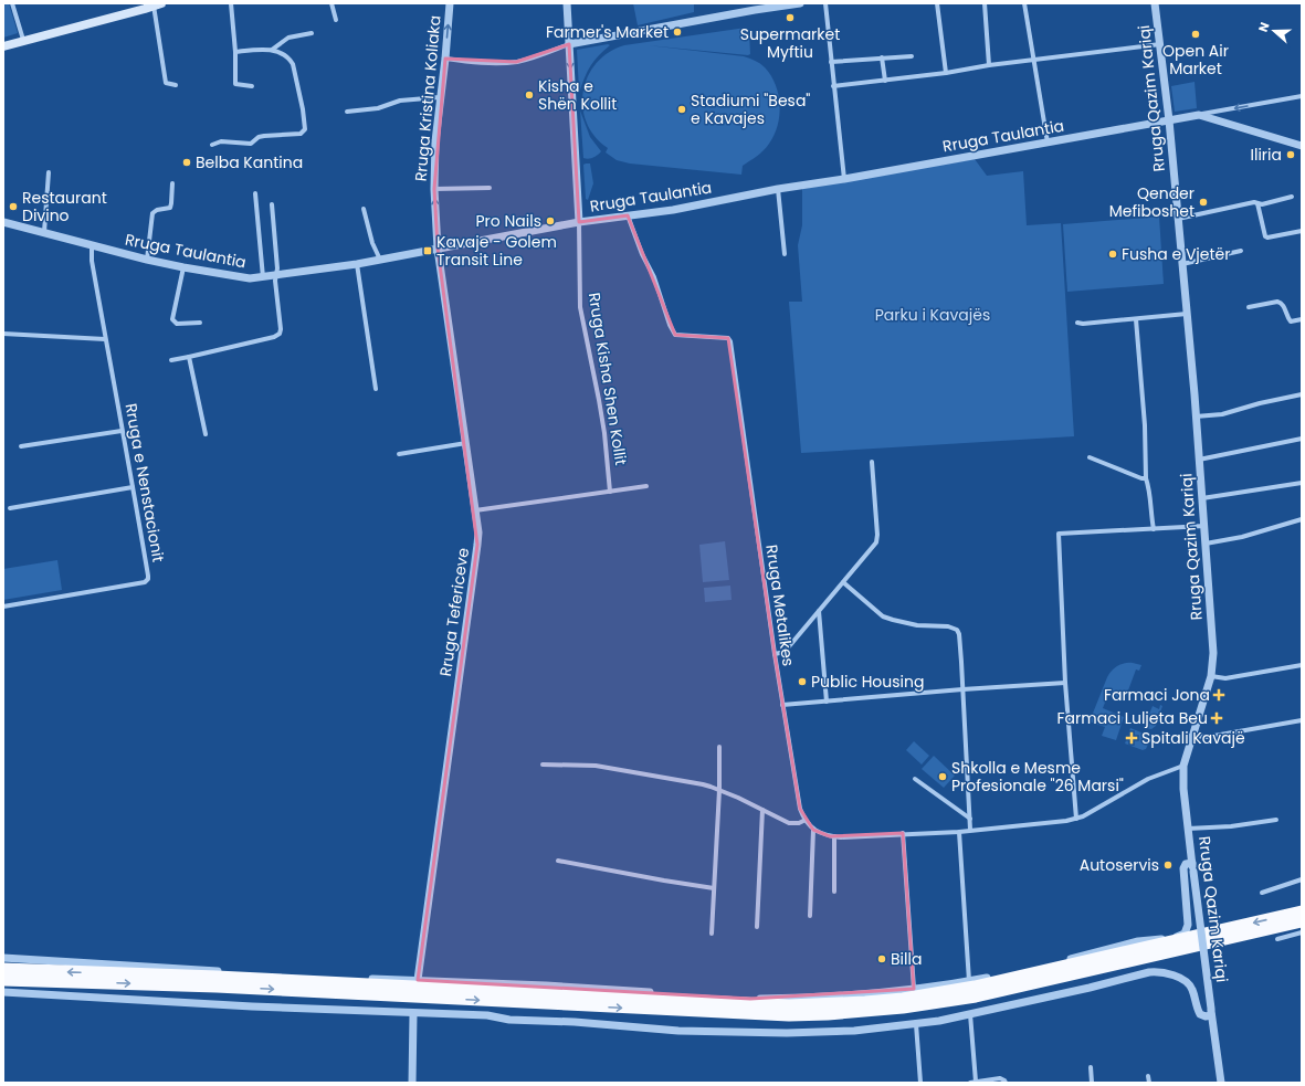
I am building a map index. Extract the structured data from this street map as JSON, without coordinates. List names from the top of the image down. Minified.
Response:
{"streets":{"street":["Rruga Kristina Koliaka","Rruga Qazim Kariqi","Rruga Taulantia","Rruga Kisha Shen Kollit","Rruga e Nenstacionit","Rruga Metalikes","Rruga Tefericeve"]},"crossings":[["Rruga Kristina Koliaka","Rruga Taulantia"],["Rruga Kristina Koliaka","Rruga Tefericeve"],["Rruga Qazim Kariqi","Rruga Taulantia"],["Rruga Taulantia","Rruga Kisha Shen Kollit"],["Rruga Taulantia","Rruga e Nenstacionit"],["Rruga Taulantia","Rruga Metalikes"],["Rruga Taulantia","Rruga Tefericeve"]],"one_way":["Rruga Kisha Shen Kollit"],"parks":["Parku i Kavajës"],"places":{"other":["Supermarket Myftiu","Farmer's Market","Open Air Market","Kisha e Shën Kollit","Stadiumi \"Besa\" e Kavajes","Iliria","Belba Kantina","Qender Mefiboshet","Restaurant Divino","Pro Nails","Fusha e Vjetër","Public Housing","Shkolla e Mesme Profesionale \"26 Marsi\"","Autoservis","Billa"],"transit":["Kavaje - Golem Transit Line"],"health":["Farmaci Jona","Farmaci Luljeta Beu","Spitali Kavajë"]},"north":"left"}
